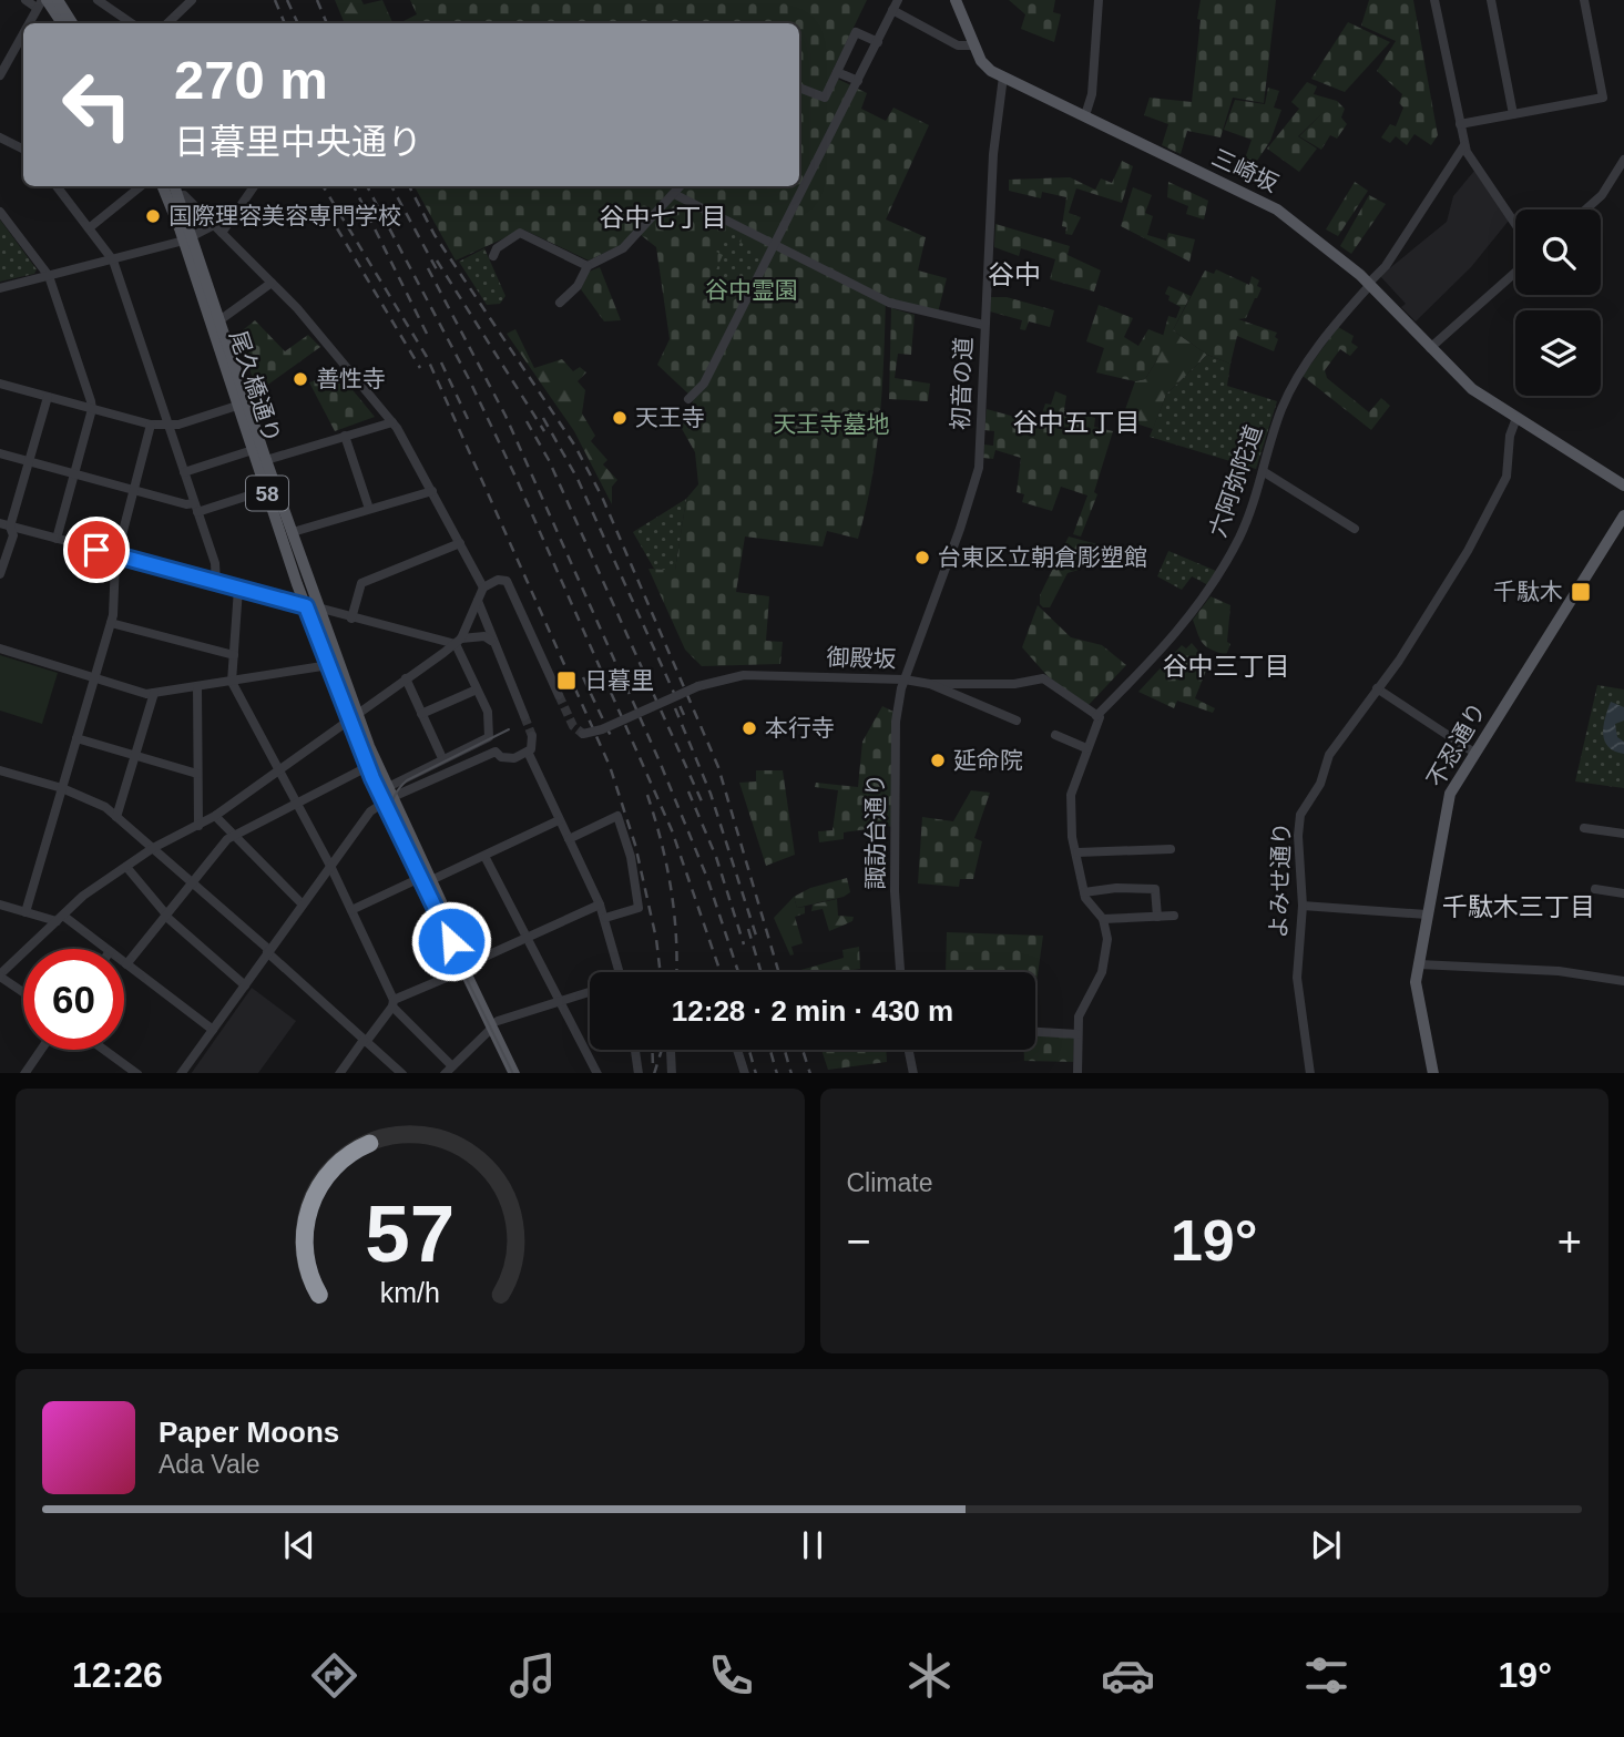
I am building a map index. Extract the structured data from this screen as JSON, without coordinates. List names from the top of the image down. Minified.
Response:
{"streets":{"main road":["三崎坂","尾久橋通り","58","不忍通り"],"street":["初音の道","六阿弥陀道","御殿坂","諏訪台通り","よみせ通り"]},"crossings":[["三崎坂","初音の道"],["三崎坂","六阿弥陀道"],["三崎坂","よみせ通り"],["初音の道","御殿坂"],["初音の道","諏訪台通り"],["御殿坂","諏訪台通り"]],"districts":["谷中七丁目","谷中","谷中五丁目","谷中三丁目","千駄木三丁目"],"parks":["谷中霊園","天王寺墓地"],"places":{"other":["国際理容美容専門学校","善性寺","天王寺","台東区立朝倉彫塑館","本行寺","延命院"],"transit":["千駄木","日暮里"]},"page":{"turn":["270 m","日暮里中央通り"],"limit":"60","trip":"12:28 · 2 min · 430 m","tile":"Climate","heat":["−","19°","+"],"song":["Paper Moons","Ada Vale"],"tabs":["12:26","19°"],"gauge":["57","km/h"]}}
